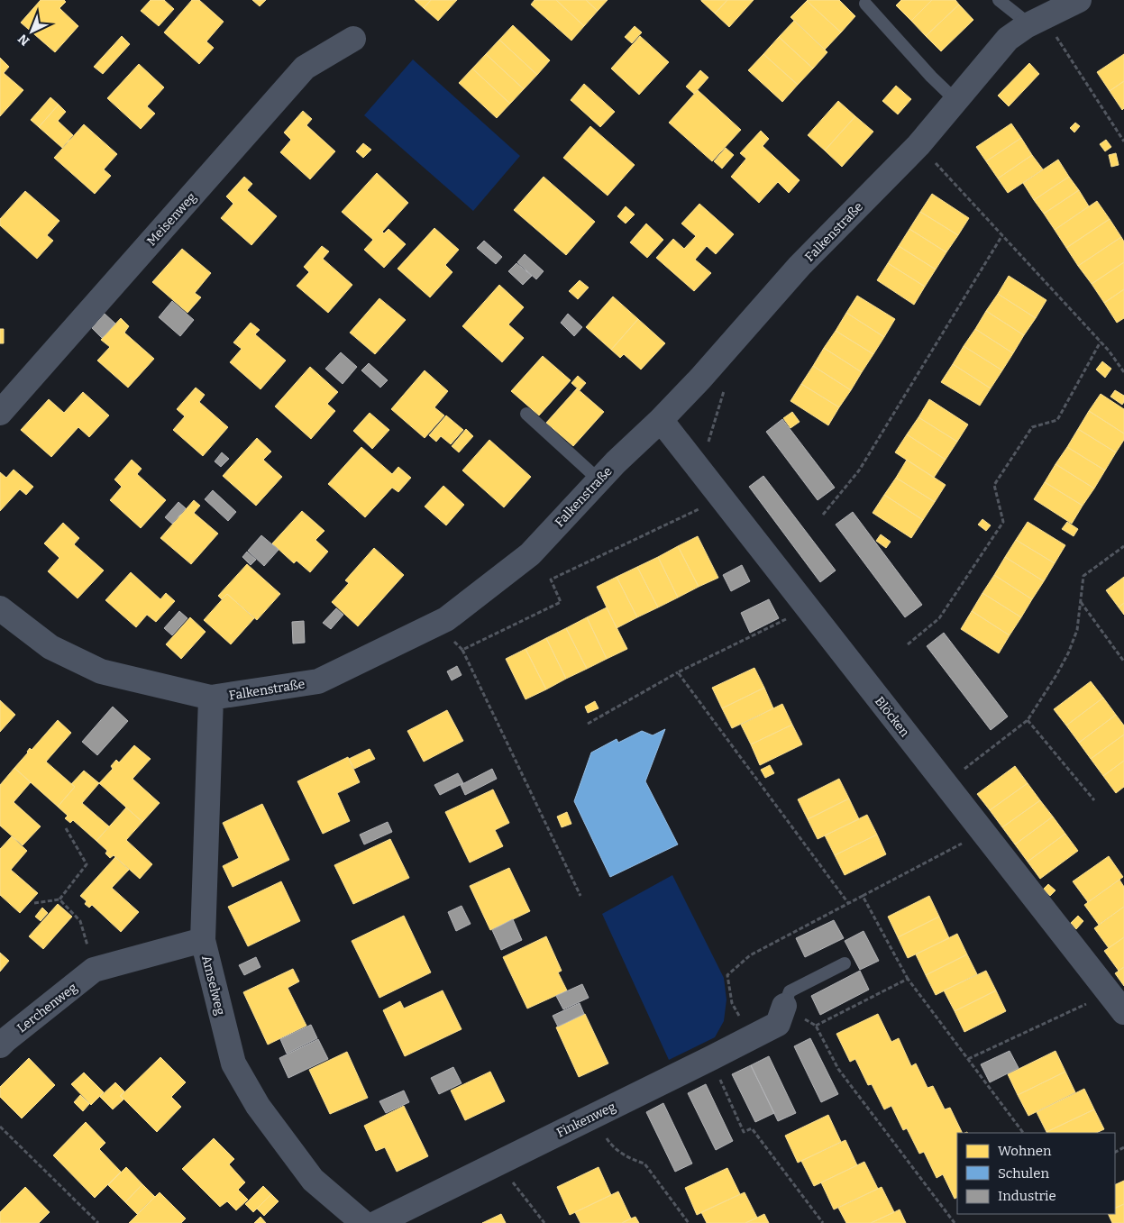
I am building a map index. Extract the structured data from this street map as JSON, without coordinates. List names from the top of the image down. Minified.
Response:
{"streets":{"street":["Meisenweg","Falkenstraße","Blöcken","Amselweg","Lerchenweg","Finkenweg"]},"crossings":[["Falkenstraße","Blöcken"],["Falkenstraße","Amselweg"],["Amselweg","Lerchenweg"]],"legend":["Wohnen","Schulen","Industrie"],"north":"bottom left"}
